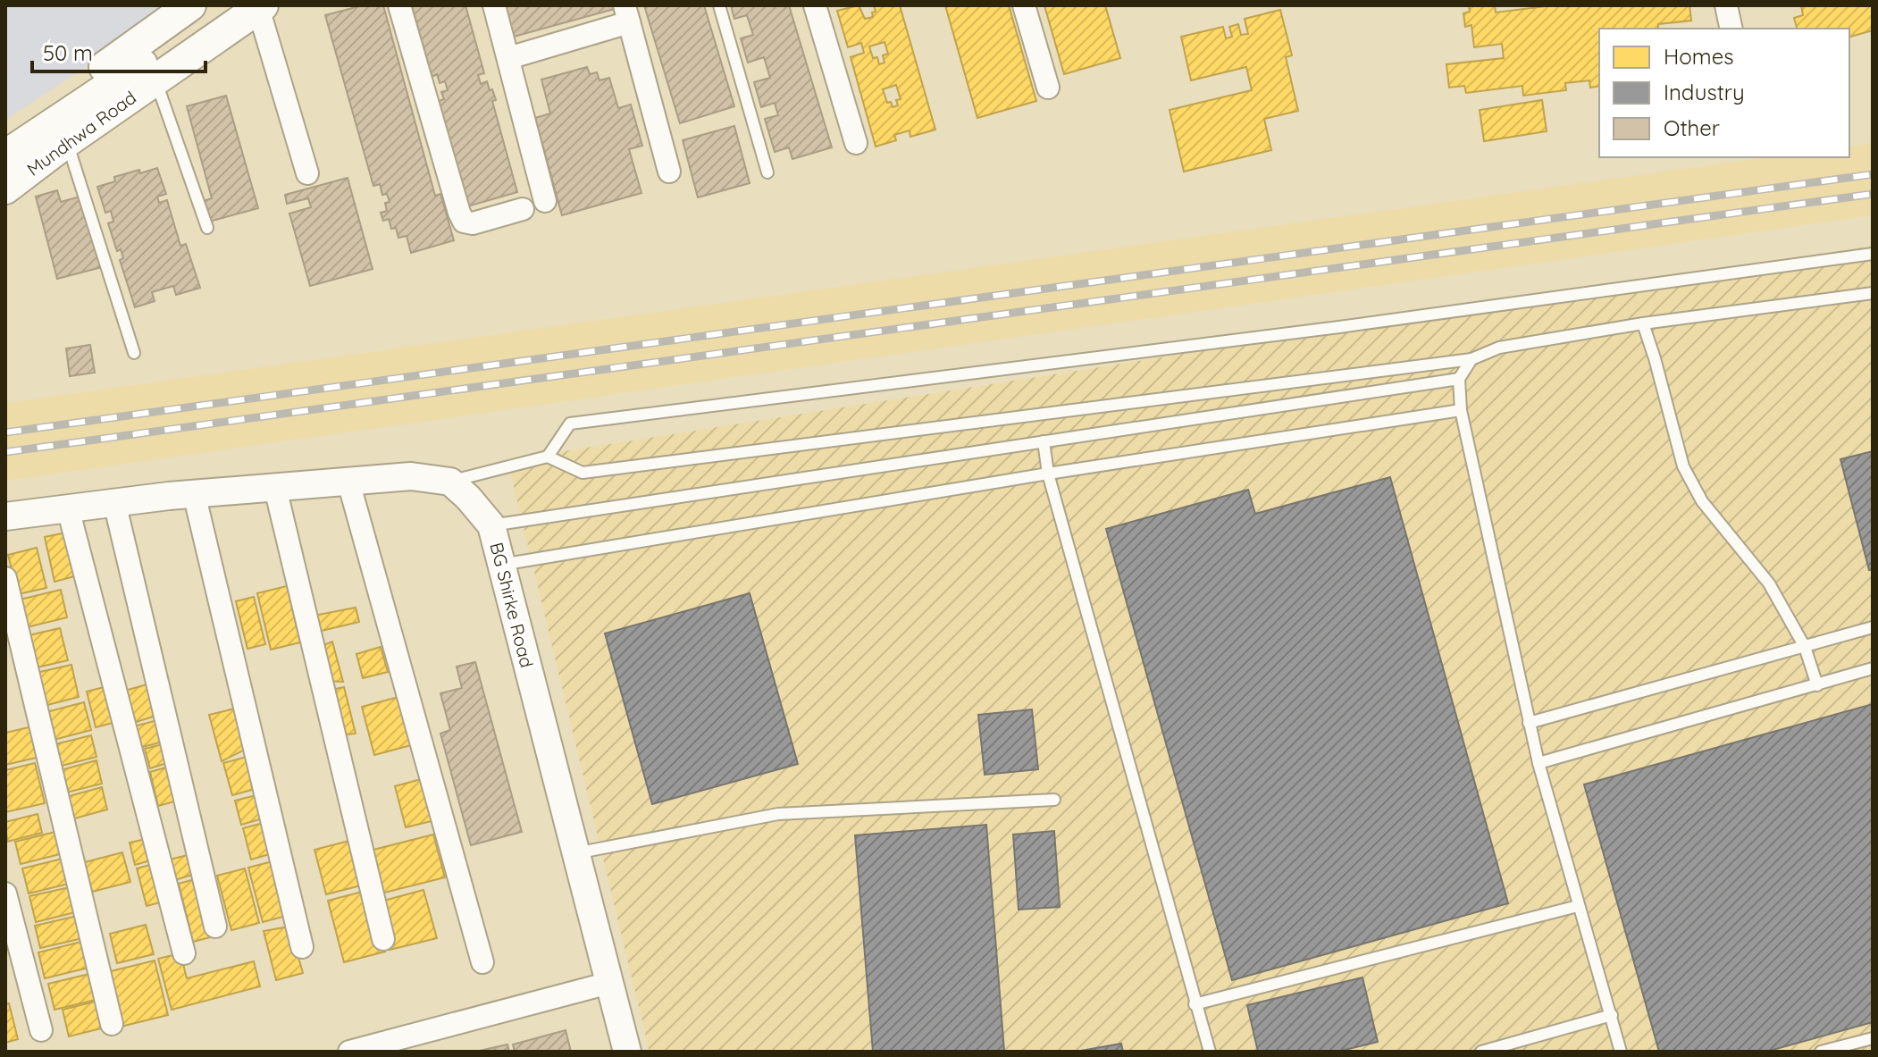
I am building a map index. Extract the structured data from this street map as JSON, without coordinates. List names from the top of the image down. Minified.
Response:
{"streets":{"main road":["Mundhwa Road"],"street":["BG Shirke Road"]},"legend":["Homes","Industry","Other"],"scale_bar":"50 m"}
